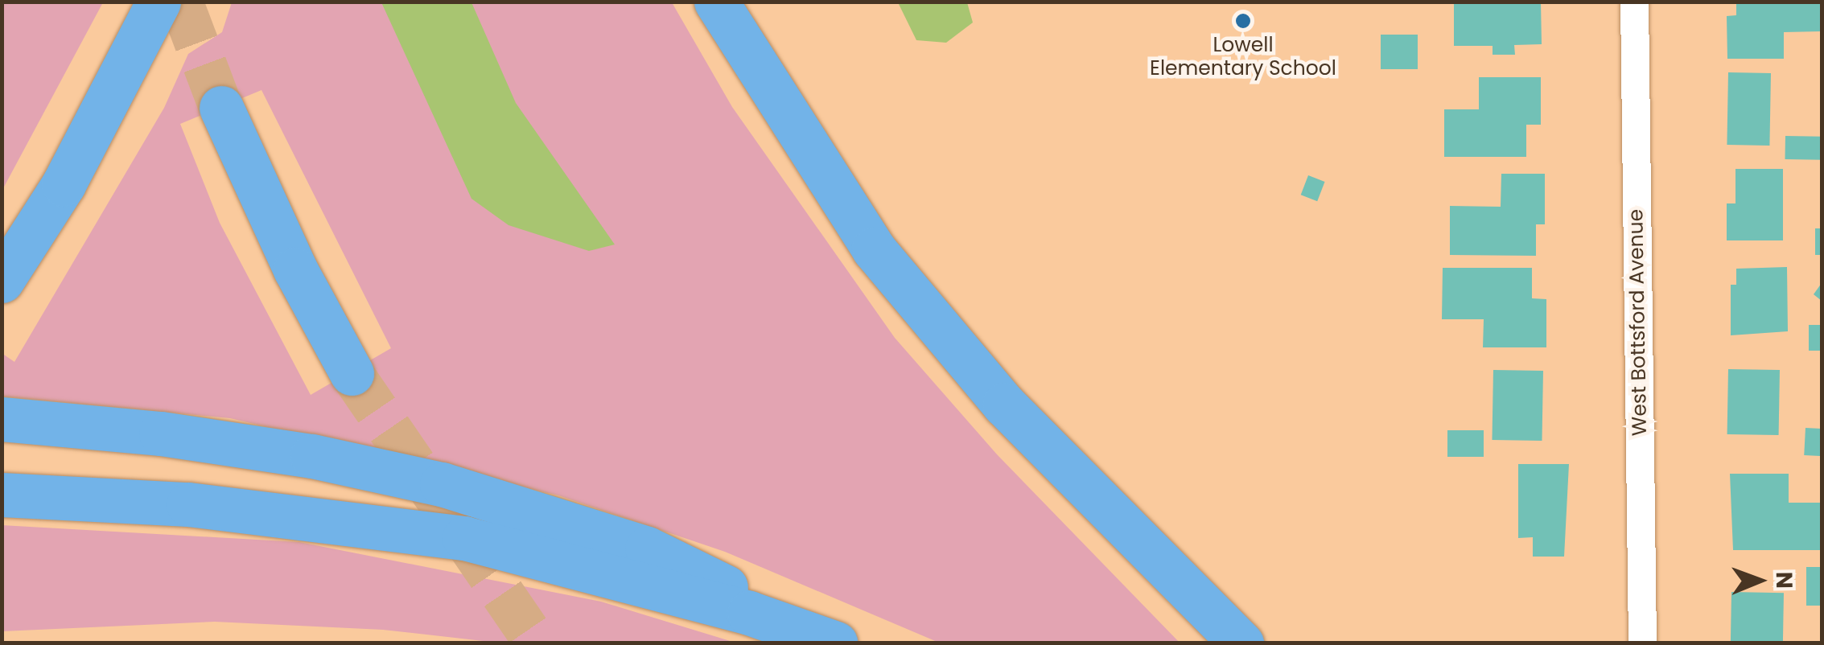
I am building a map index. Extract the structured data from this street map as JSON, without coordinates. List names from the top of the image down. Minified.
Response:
{"streets":{"street":["West Bottsford Avenue"]},"places":["Lowell Elementary School"],"north":"right"}
